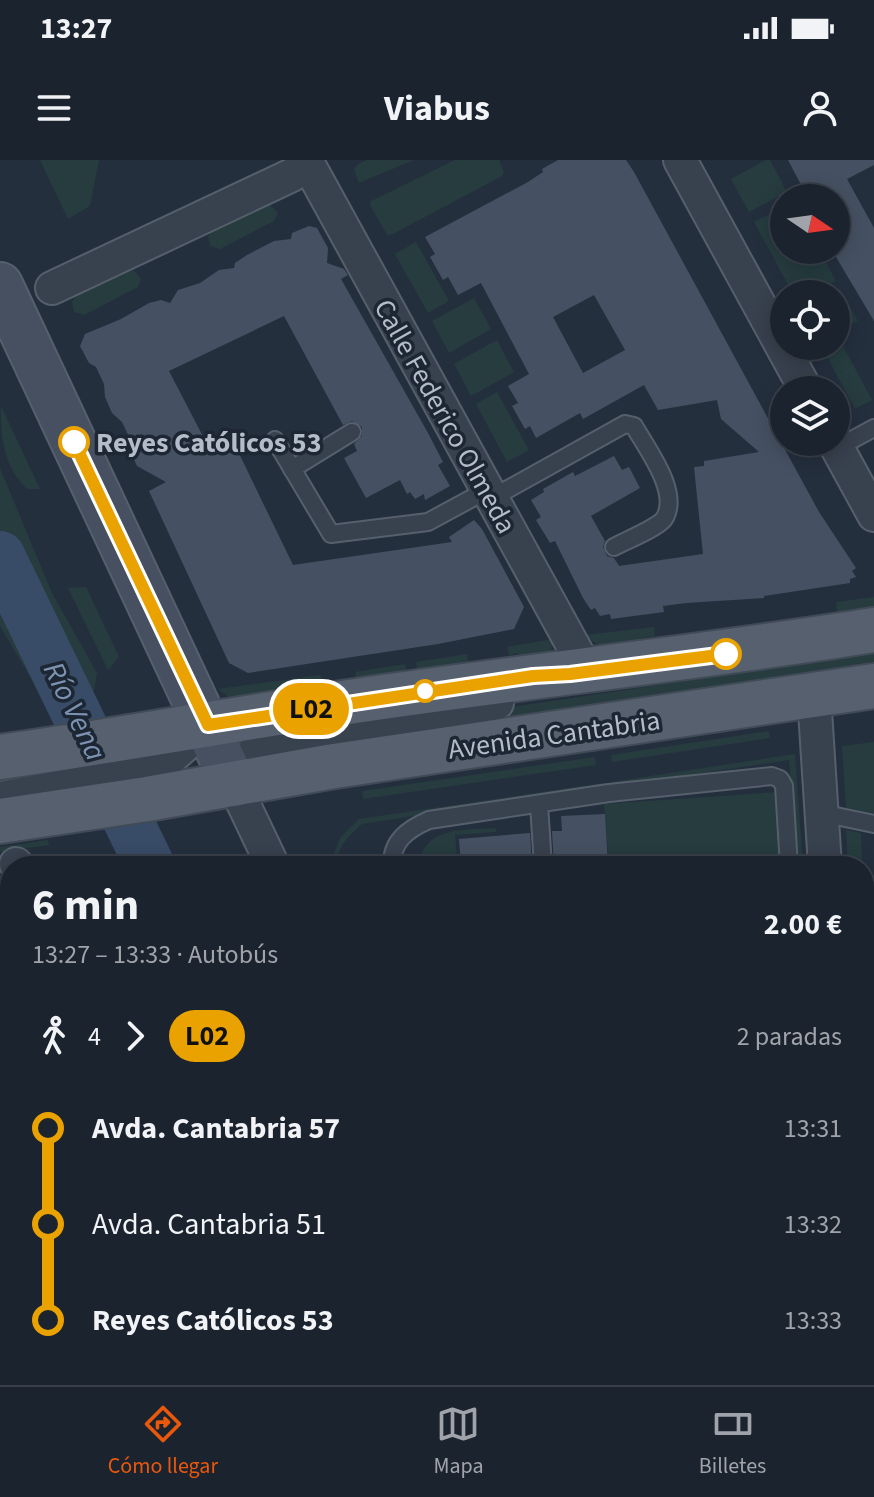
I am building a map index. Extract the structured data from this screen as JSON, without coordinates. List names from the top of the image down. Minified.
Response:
{"streets":{"main road":["Avenida Cantabria"],"street":["Calle Federico Olmeda"]},"crossings":[["Calle Federico Olmeda","Avenida Cantabria"]],"water":["Río Vena"],"places":["Reyes Católicos 53"],"lines":["bus line L02"],"north":"right","page":{"status":"13:27","header":"Viabus","on_map":"L02","heading":["6 min","13:27 – 13:33 · Autobús","2.00 €"],"legs":["4","L02","2 paradas"],"list":[{"name":"Avda. Cantabria 57","value":"13:31"},{"name":"Avda. Cantabria 51","value":"13:32"},{"name":"Reyes Católicos 53","value":"13:33"}],"tabs":["Cómo llegar","Mapa","Billetes"]}}
